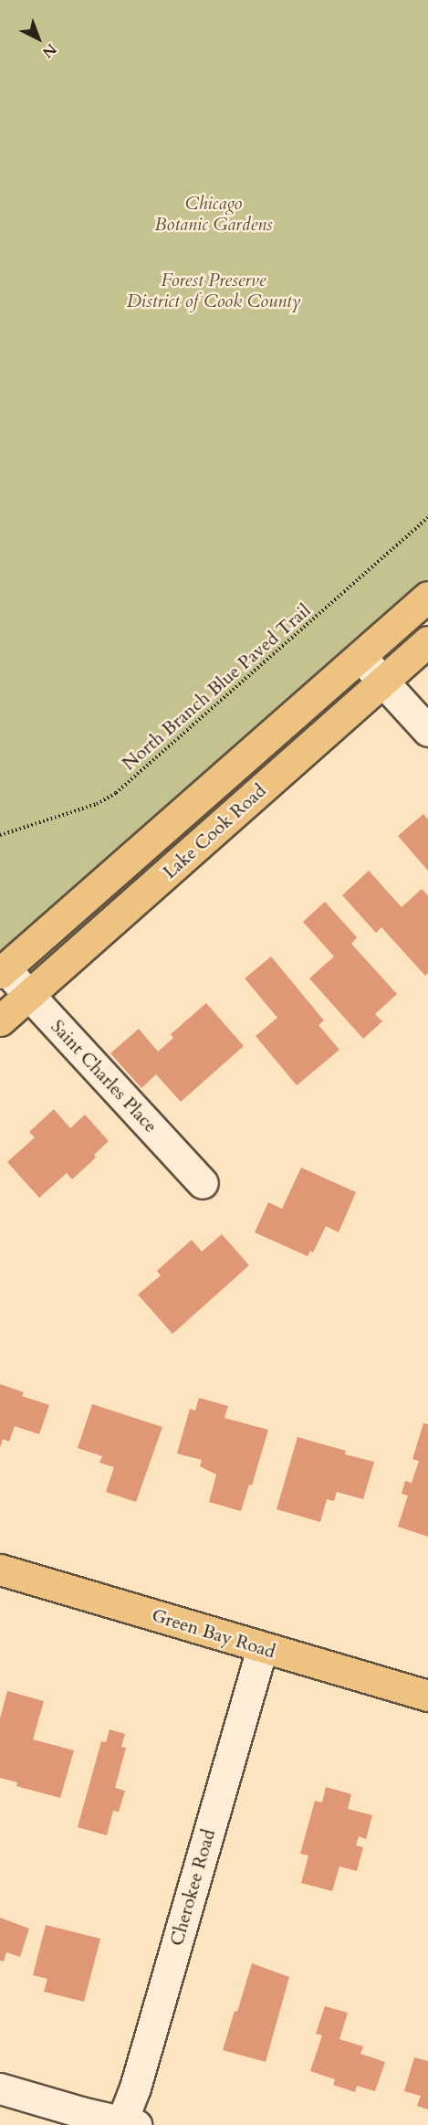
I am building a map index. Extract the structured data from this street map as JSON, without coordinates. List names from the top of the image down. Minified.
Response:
{"streets":{"main road":["Lake Cook Road","Green Bay Road"],"street":["Saint Charles Place","Cherokee Road"],"path":["North Branch Blue Paved Trail"]},"crossings":[["Lake Cook Road","Saint Charles Place"],["Green Bay Road","Cherokee Road"]],"parks":["Chicago Botanic Gardens","Forest Preserve District of Cook County"],"north":"bottom right"}
